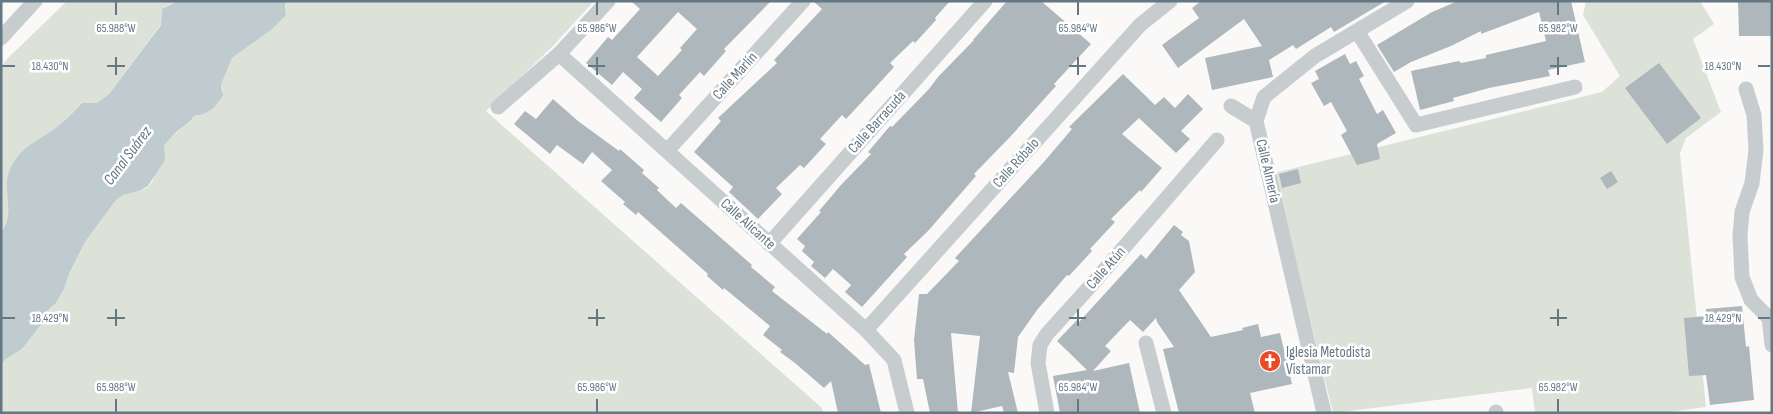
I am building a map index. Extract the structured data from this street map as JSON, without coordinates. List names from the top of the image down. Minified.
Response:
{"streets":{"street":["Calle Marlín","Calle Barracuda","Calle Róbalo","Calle Almería","Calle Alicante","Calle Atún"]},"crossings":[["Calle Marlín","Calle Alicante"],["Calle Barracuda","Calle Alicante"],["Calle Róbalo","Calle Alicante"]],"water":["Canal Suárez"],"places":{"church":["Iglesia Metodista Vistamar"]},"coordinates":["65.988°W","65.986°W","65.984°W","65.982°W","18.430°N","18.429°N"]}
